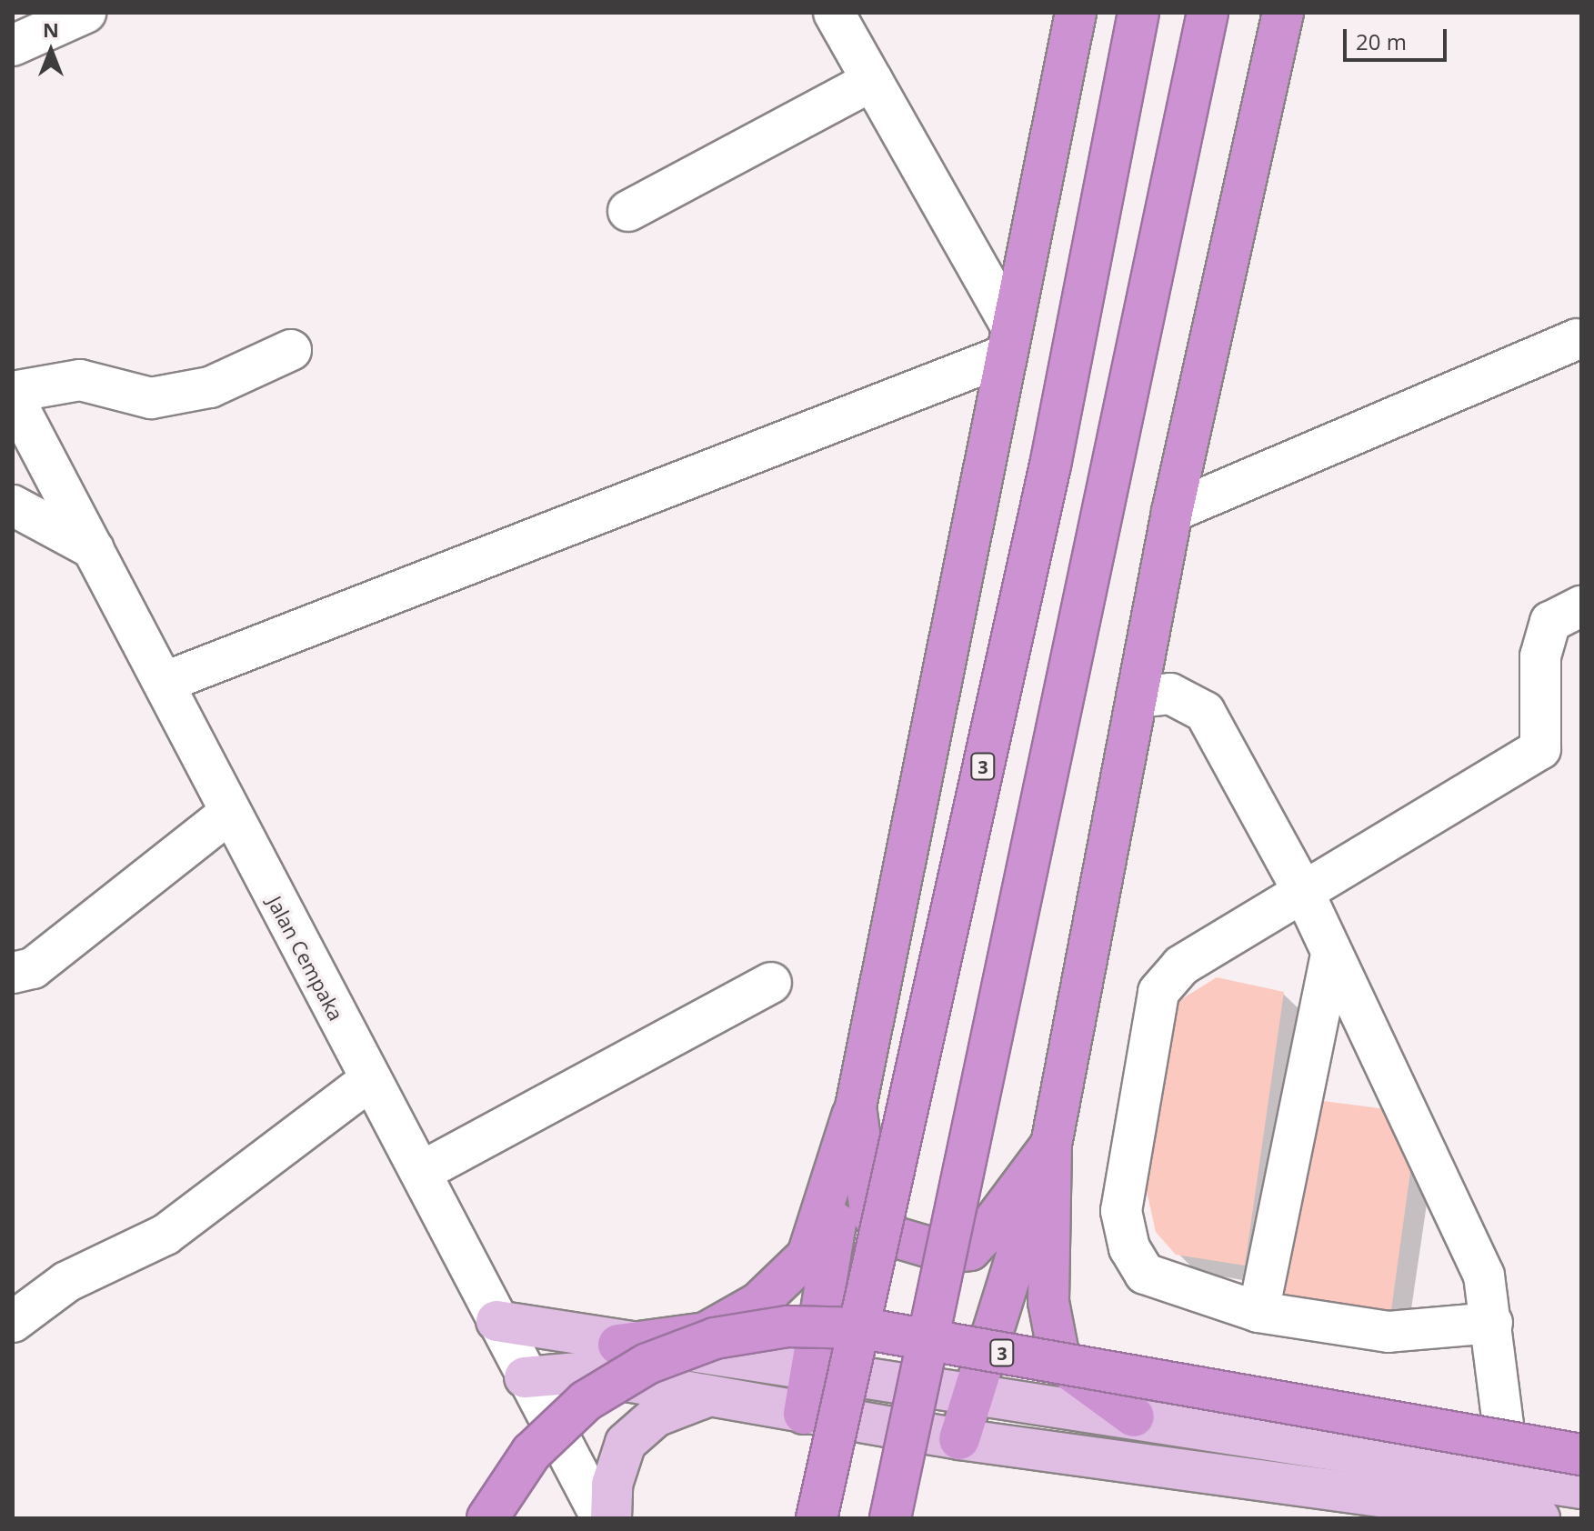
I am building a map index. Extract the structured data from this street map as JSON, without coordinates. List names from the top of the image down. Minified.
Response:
{"streets":{"highway":["3"],"street":["Jalan Cempaka"]},"scale_bar":"20 m","north":"top"}
